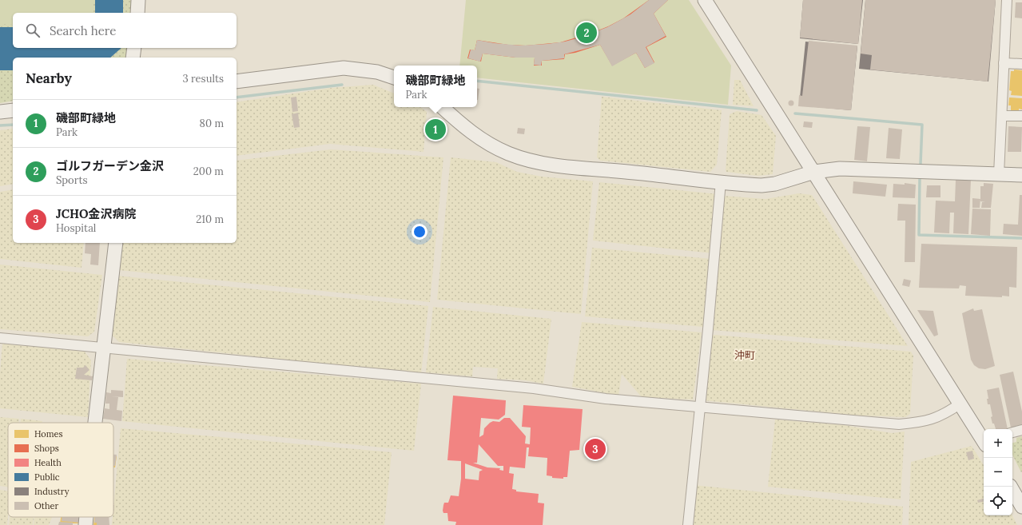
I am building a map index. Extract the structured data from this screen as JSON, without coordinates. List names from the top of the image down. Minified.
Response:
{"districts":["沖町"],"legend":["Homes","Shops","Health","Public","Industry","Other"],"page":{"search":"Search here","pins":["2","1","3"],"heading":["Nearby","3 results"],"popup":["磯部町緑地","Park"],"list":[{"mark":"1","name":"磯部町緑地","note":"Park","value":"80 m"},{"mark":"2","name":"ゴルフガーデン金沢","note":"Sports","value":"200 m"},{"mark":"3","name":"JCHO金沢病院","note":"Hospital","value":"210 m"}],"map_buttons":["+","−"]}}
